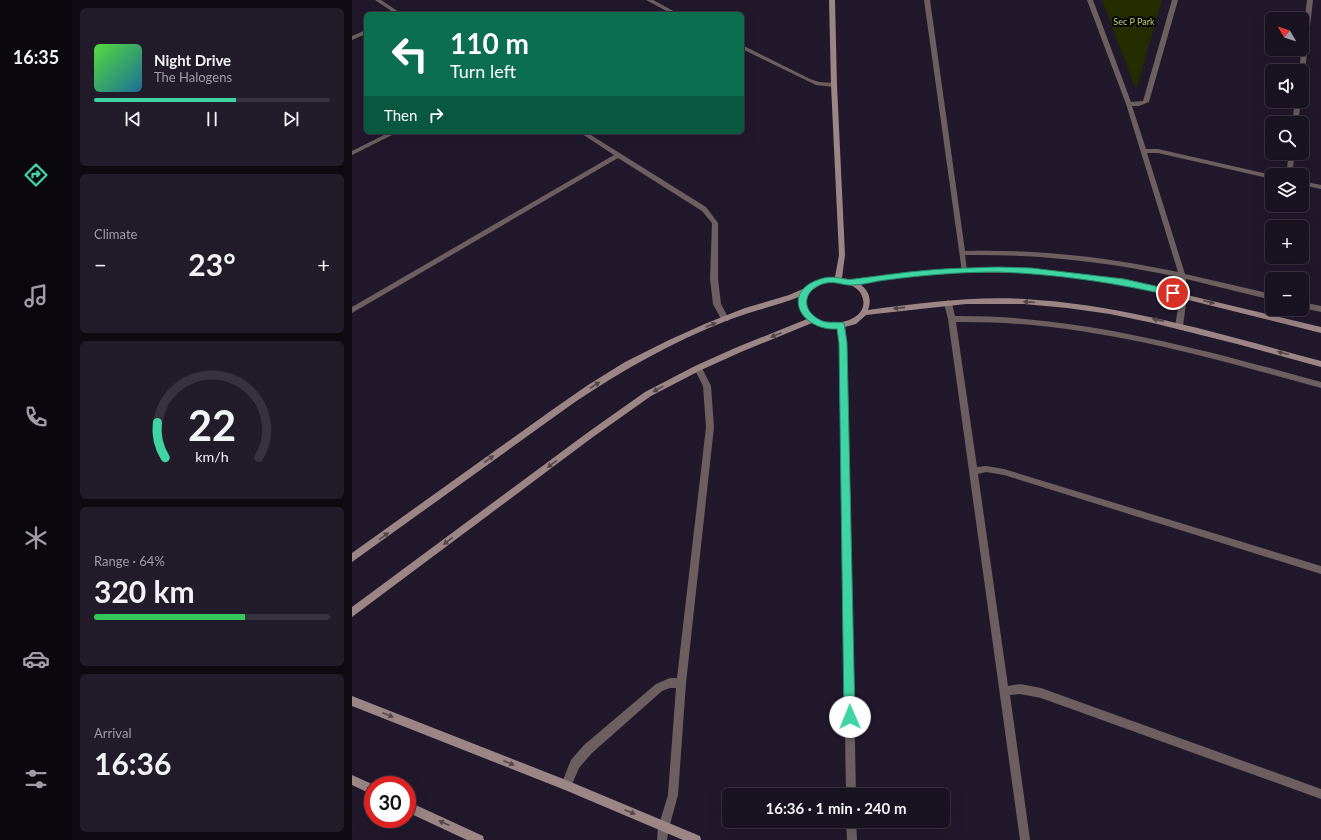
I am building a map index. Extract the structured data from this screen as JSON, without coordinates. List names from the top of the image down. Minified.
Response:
{"parks":["Sec P Park"],"north":"top left","page":{"tabs":"16:35","map_buttons":["+","−"],"turn":["110 m","Turn left"],"song":["Night Drive","The Halogens"],"then":"Then","tile":["Climate",["Range · 64%","320 km"],["Arrival","16:36"]],"heat":["−","23°","+"],"limit":"30","trip":"16:36 · 1 min · 240 m","gauge":["22","km/h"]}}
